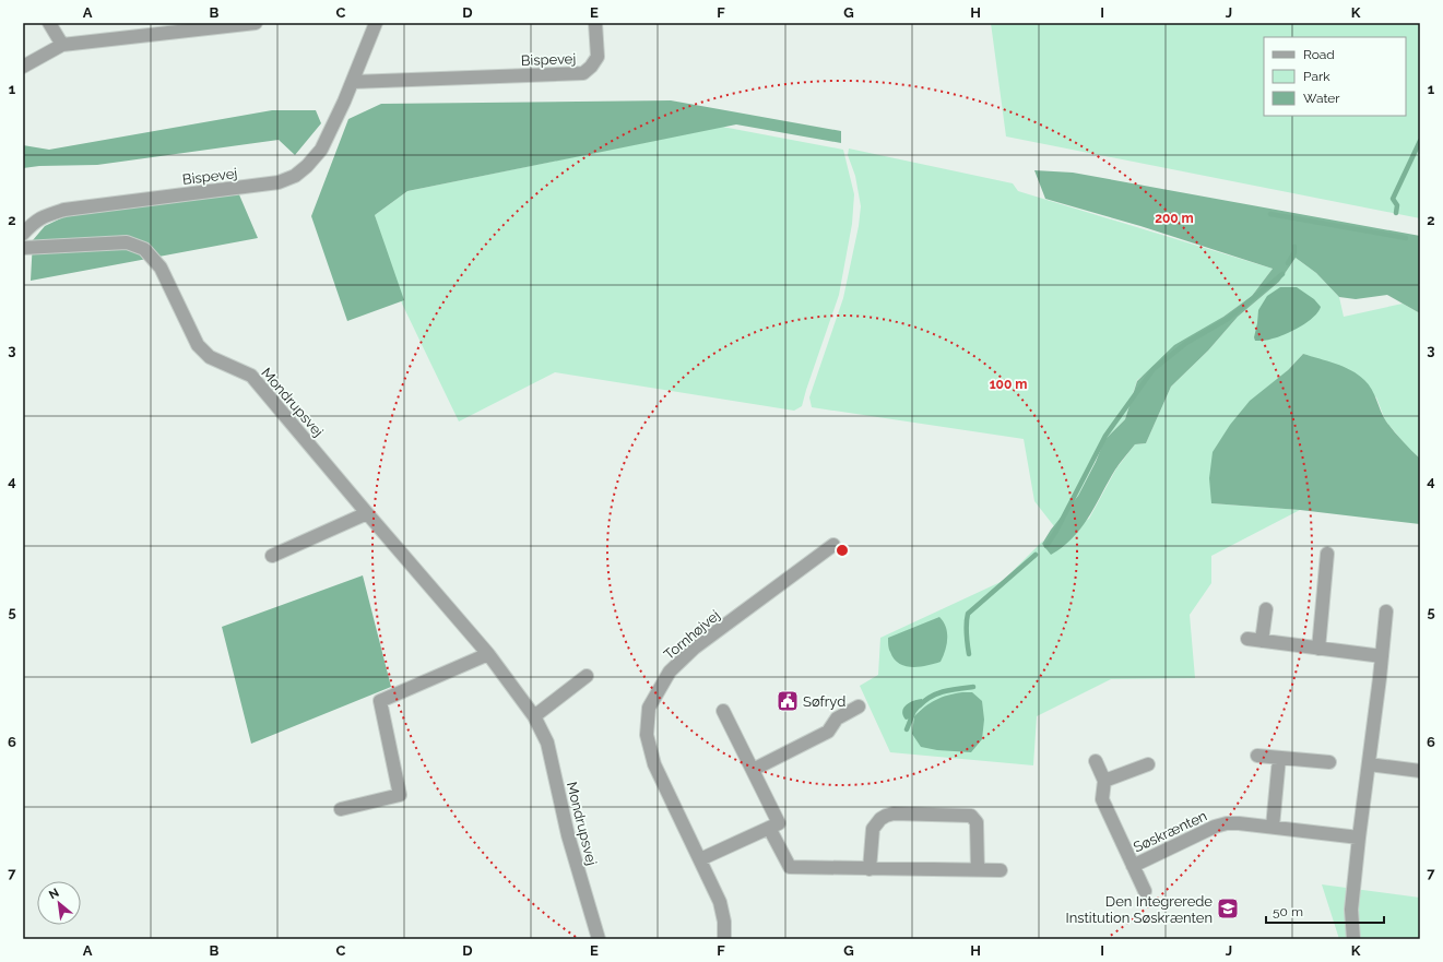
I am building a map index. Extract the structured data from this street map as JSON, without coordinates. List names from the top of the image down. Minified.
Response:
{"streets":{"street":["Bispevej","Mondrupsvej","Tornhøjvej","Søskrænten"]},"places":{"public building":["Søfryd"],"school or university":["Den Integrerede Institution Søskrænten"]},"legend":["Road","Park","Water"],"scale_bar":"50 m","north":"top left","grid":{"columns":["A","B","C","D","E","F","G","H","I","J","K"],"rows":["1","2","3","4","5","6","7"]},"rings":["200 m","100 m"]}
